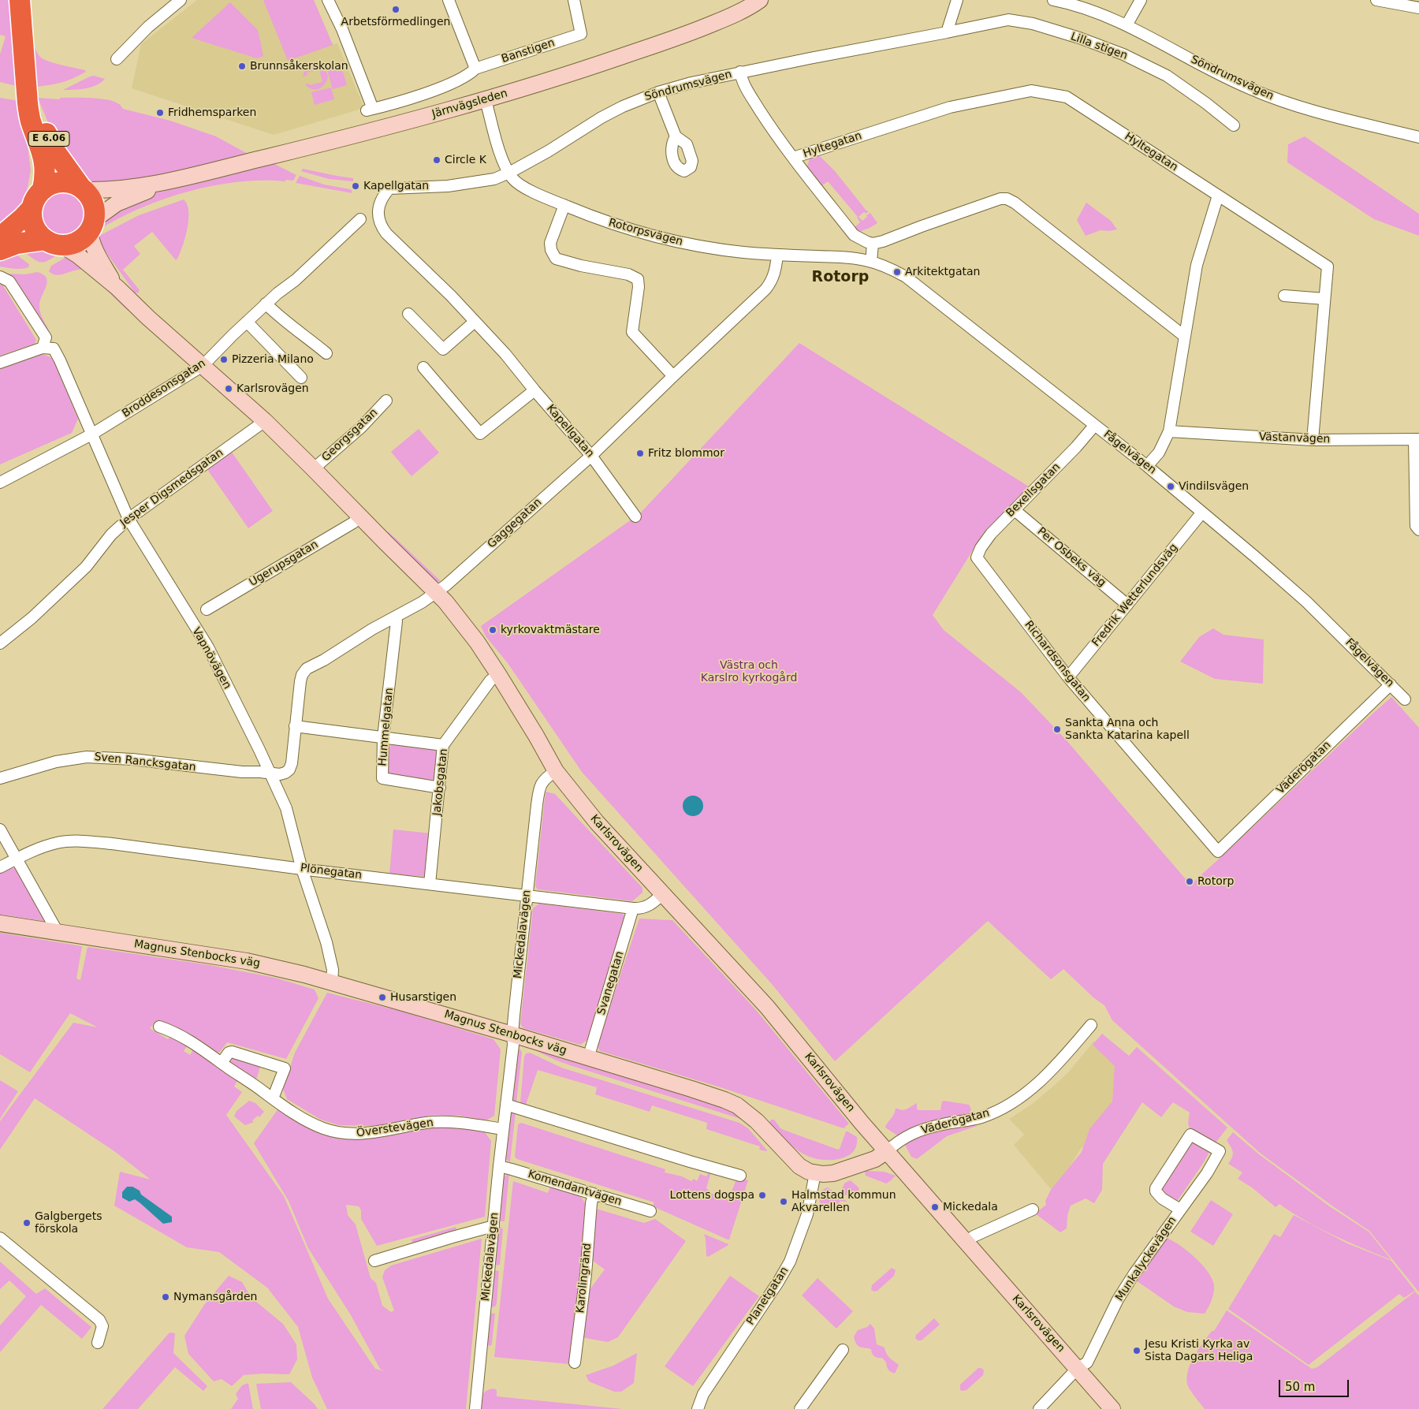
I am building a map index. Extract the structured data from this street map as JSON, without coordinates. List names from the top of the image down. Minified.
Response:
{"streets":{"highway":["E 6.06"],"street":["Lilla stigen","Banstigen","Söndrumsvägen","Järnvägsleden","Hyltegatan","Rotorpsvägen","Broddesonsgatan","Kapellgatan","Georgsgatan","Västanvägen","Fågelvägen","Jesper Digsmedsgatan","Bexellsgatan","Gaggegatan","Per Osbeks väg","Ugerupsgatan","Fredrik Wetterlundsväg","Vapnövägen","Richardsonsgatan","Hummelgatan","Sven Rancksgatan","Väderögatan","Jakobsgatan","Karlsrovägen","Plönegatan","Mickedalavägen","Magnus Stenbocks väg","Svanegatan","Överstevägen","Komendantvägen","Munkalyckevägen","Karolingränd","Planetgatan"]},"crossings":[["Lilla stigen","Söndrumsvägen"],["Söndrumsvägen","Rotorpsvägen"],["Söndrumsvägen","Kapellgatan"],["Järnvägsleden","E 6.06"],["Järnvägsleden","Rotorpsvägen"],["Järnvägsleden","Karlsrovägen"],["E 6.06","Karlsrovägen"],["Hyltegatan","Västanvägen"],["Rotorpsvägen","Fågelvägen"],["Rotorpsvägen","Gaggegatan"],["Broddesonsgatan","Vapnövägen"],["Broddesonsgatan","Karlsrovägen"],["Kapellgatan","Gaggegatan"],["Georgsgatan","Karlsrovägen"],["Fågelvägen","Bexellsgatan"],["Fågelvägen","Fredrik Wetterlundsväg"],["Fågelvägen","Väderögatan"],["Jesper Digsmedsgatan","Vapnövägen"],["Jesper Digsmedsgatan","Karlsrovägen"],["Bexellsgatan","Per Osbeks väg"],["Bexellsgatan","Richardsonsgatan"],["Gaggegatan","Vapnövägen"],["Gaggegatan","Hummelgatan"],["Gaggegatan","Sven Rancksgatan"],["Gaggegatan","Karlsrovägen"],["Per Osbeks väg","Fredrik Wetterlundsväg"],["Ugerupsgatan","Karlsrovägen"],["Fredrik Wetterlundsväg","Richardsonsgatan"],["Vapnövägen","Sven Rancksgatan"],["Vapnövägen","Plönegatan"],["Vapnövägen","Magnus Stenbocks väg"],["Richardsonsgatan","Väderögatan"],["Hummelgatan","Jakobsgatan"],["Väderögatan","Karlsrovägen"],["Väderögatan","Magnus Stenbocks väg"],["Jakobsgatan","Karlsrovägen"],["Jakobsgatan","Plönegatan"],["Karlsrovägen","Plönegatan"],["Karlsrovägen","Mickedalavägen"],["Karlsrovägen","Magnus Stenbocks väg"],["Karlsrovägen","Munkalyckevägen"],["Plönegatan","Mickedalavägen"],["Plönegatan","Svanegatan"],["Mickedalavägen","Magnus Stenbocks väg"],["Mickedalavägen","Överstevägen"],["Mickedalavägen","Komendantvägen"],["Magnus Stenbocks väg","Svanegatan"],["Magnus Stenbocks väg","Planetgatan"],["Komendantvägen","Karolingränd"]],"districts":["Rotorp"],"parks":["Västra och Karslro kyrkogård"],"places":["Arbetsförmedlingen","Brunnsåkerskolan","Fridhemsparken","Circle K","Kapellgatan","Arkitektgatan","Pizzeria Milano","Karlsrovägen","Fritz blommor","Vindilsvägen","kyrkovaktmästare","Sankta Anna och Sankta Katarina kapell","Rotorp","Husarstigen","Lottens dogspa","Halmstad kommun Akvarellen","Mickedala","Galgbergets förskola","Nymansgården","Jesu Kristi Kyrka av Sista Dagars Heliga"],"scale_bar":"50 m"}
